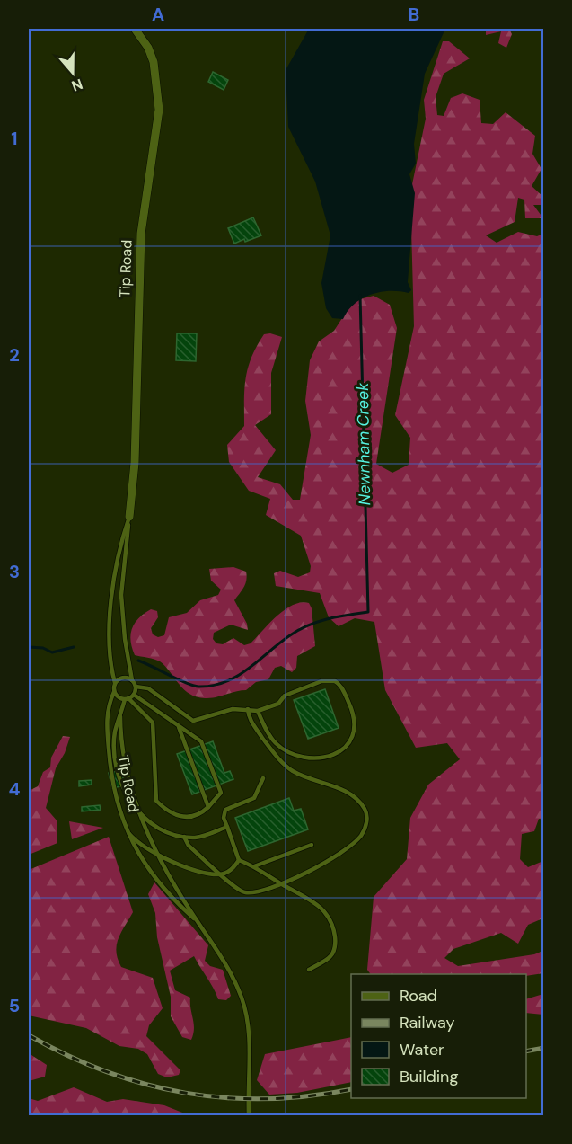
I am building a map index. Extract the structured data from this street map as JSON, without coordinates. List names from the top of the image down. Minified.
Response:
{"streets":{"street":["Tip Road"]},"water":["Newnham Creek"],"legend":["Road","Railway","Water","Building"],"north":"bottom","grid":{"columns":["A","B"],"rows":["1","2","3","4","5"]}}
